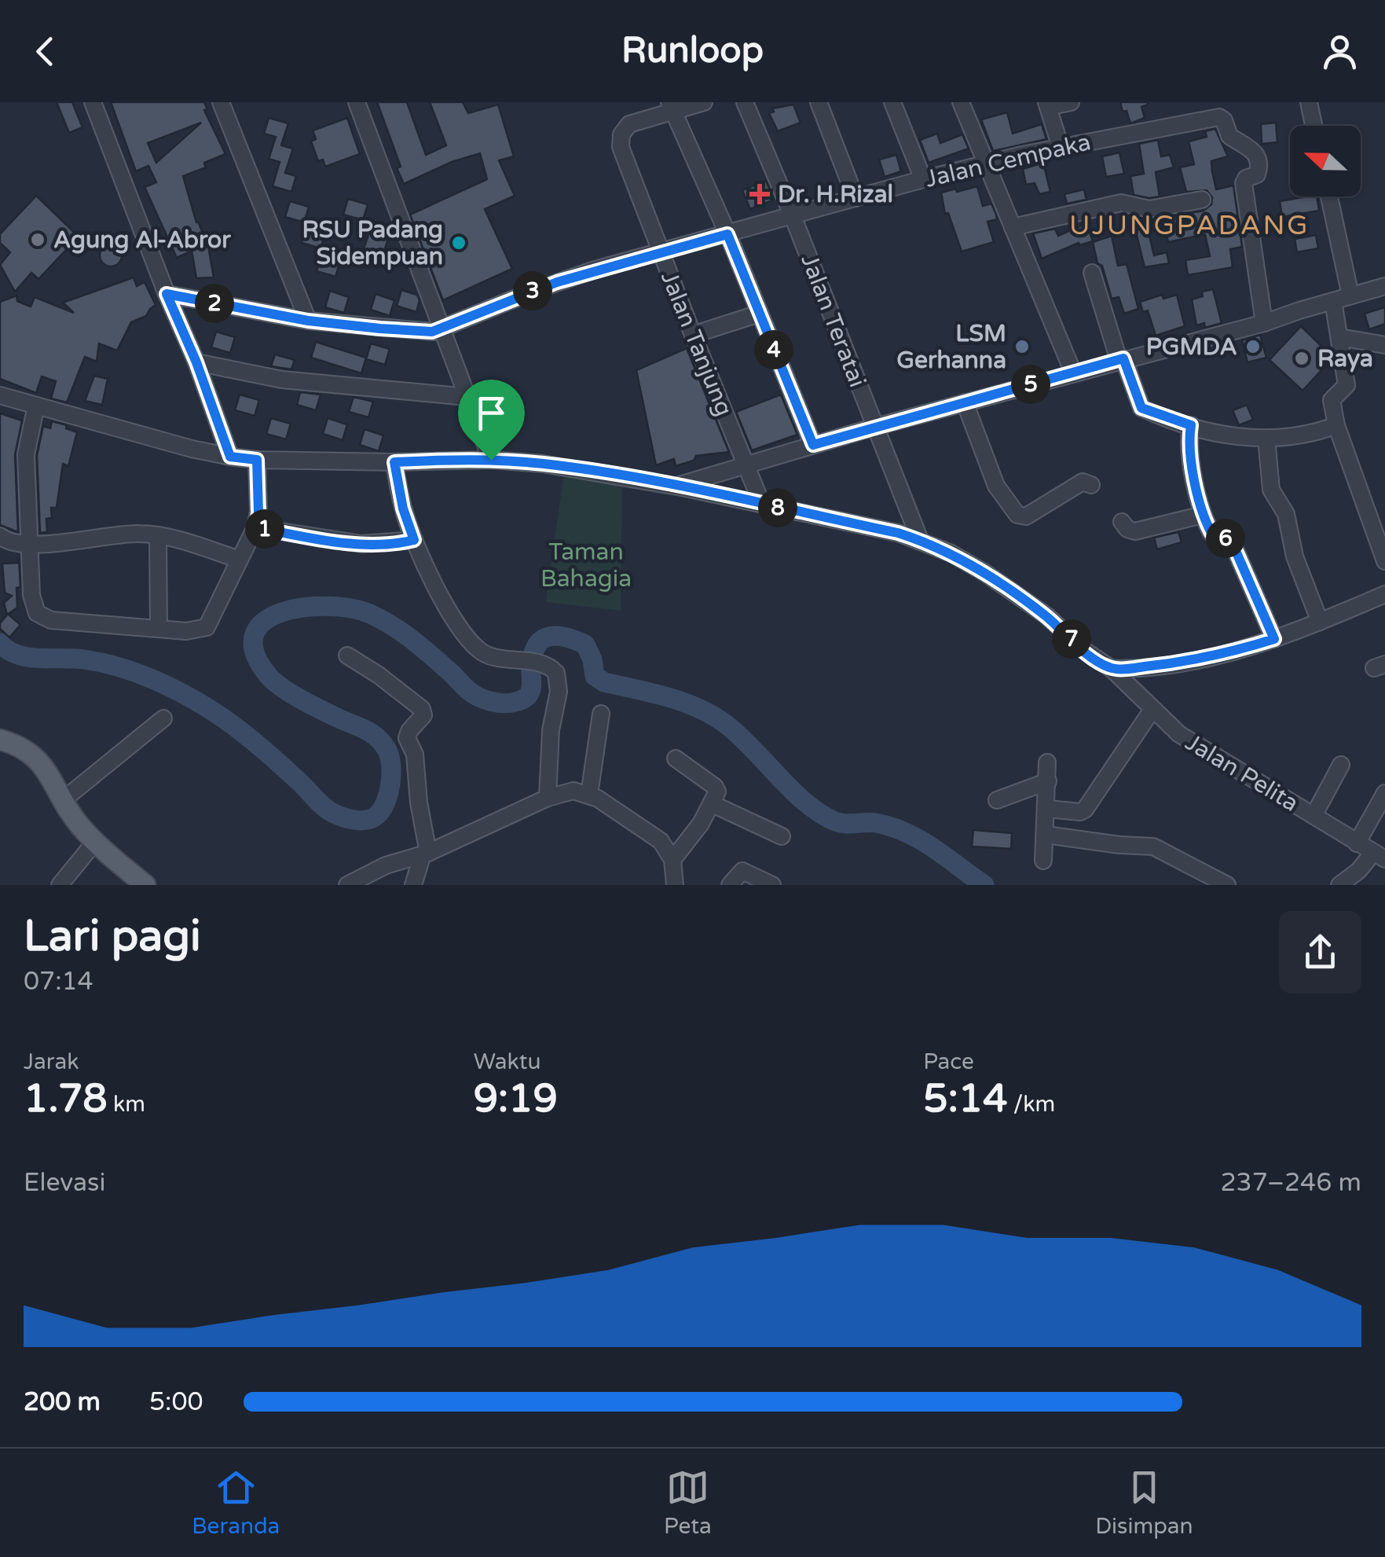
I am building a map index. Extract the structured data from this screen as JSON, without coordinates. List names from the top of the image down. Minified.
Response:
{"streets":{"street":["Jalan Cempaka","Jalan Teratai","Jalan Tanjung","Jalan Pelita"]},"crossings":[["Jalan Cempaka","Jalan Teratai"],["Jalan Cempaka","Jalan Tanjung"],["Jalan Teratai","Jalan Pelita"],["Jalan Tanjung","Jalan Pelita"]],"districts":["UJUNGPADANG"],"parks":["Taman Bahagia"],"places":{"health":["Dr. H.Rizal"],"other":["Agung Al-Abror","RSU Padang Sidempuan","LSM Gerhanna","PGMDA","Raya"]},"north":"left","page":{"header":"Runloop","pins":["3","2","4","5","8","1","6","7"],"heading":["Lari pagi","07:14"],"stats":[["Jarak","1.78 km"],["Waktu","9:19"],["Pace","5:14 /km"]],"chart":["Elevasi","237–246 m"],"list":[{"name":"200 m","note":"5:00"}],"tabs":["Beranda","Peta","Disimpan"]}}
